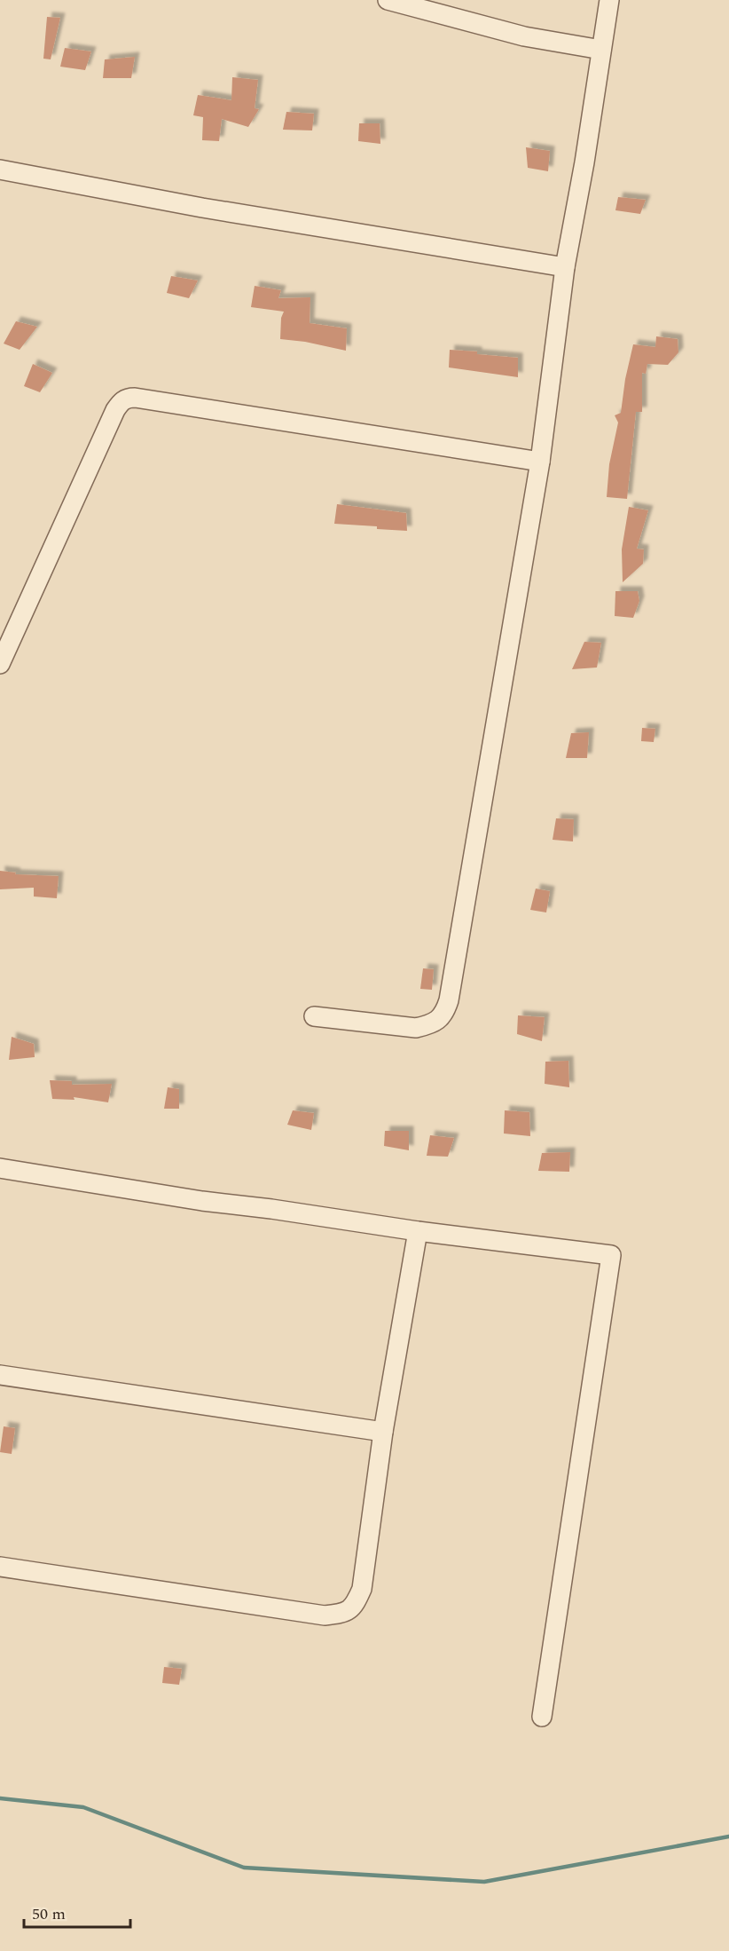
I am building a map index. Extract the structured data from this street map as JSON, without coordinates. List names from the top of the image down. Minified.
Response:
{"scale_bar":"50 m"}
